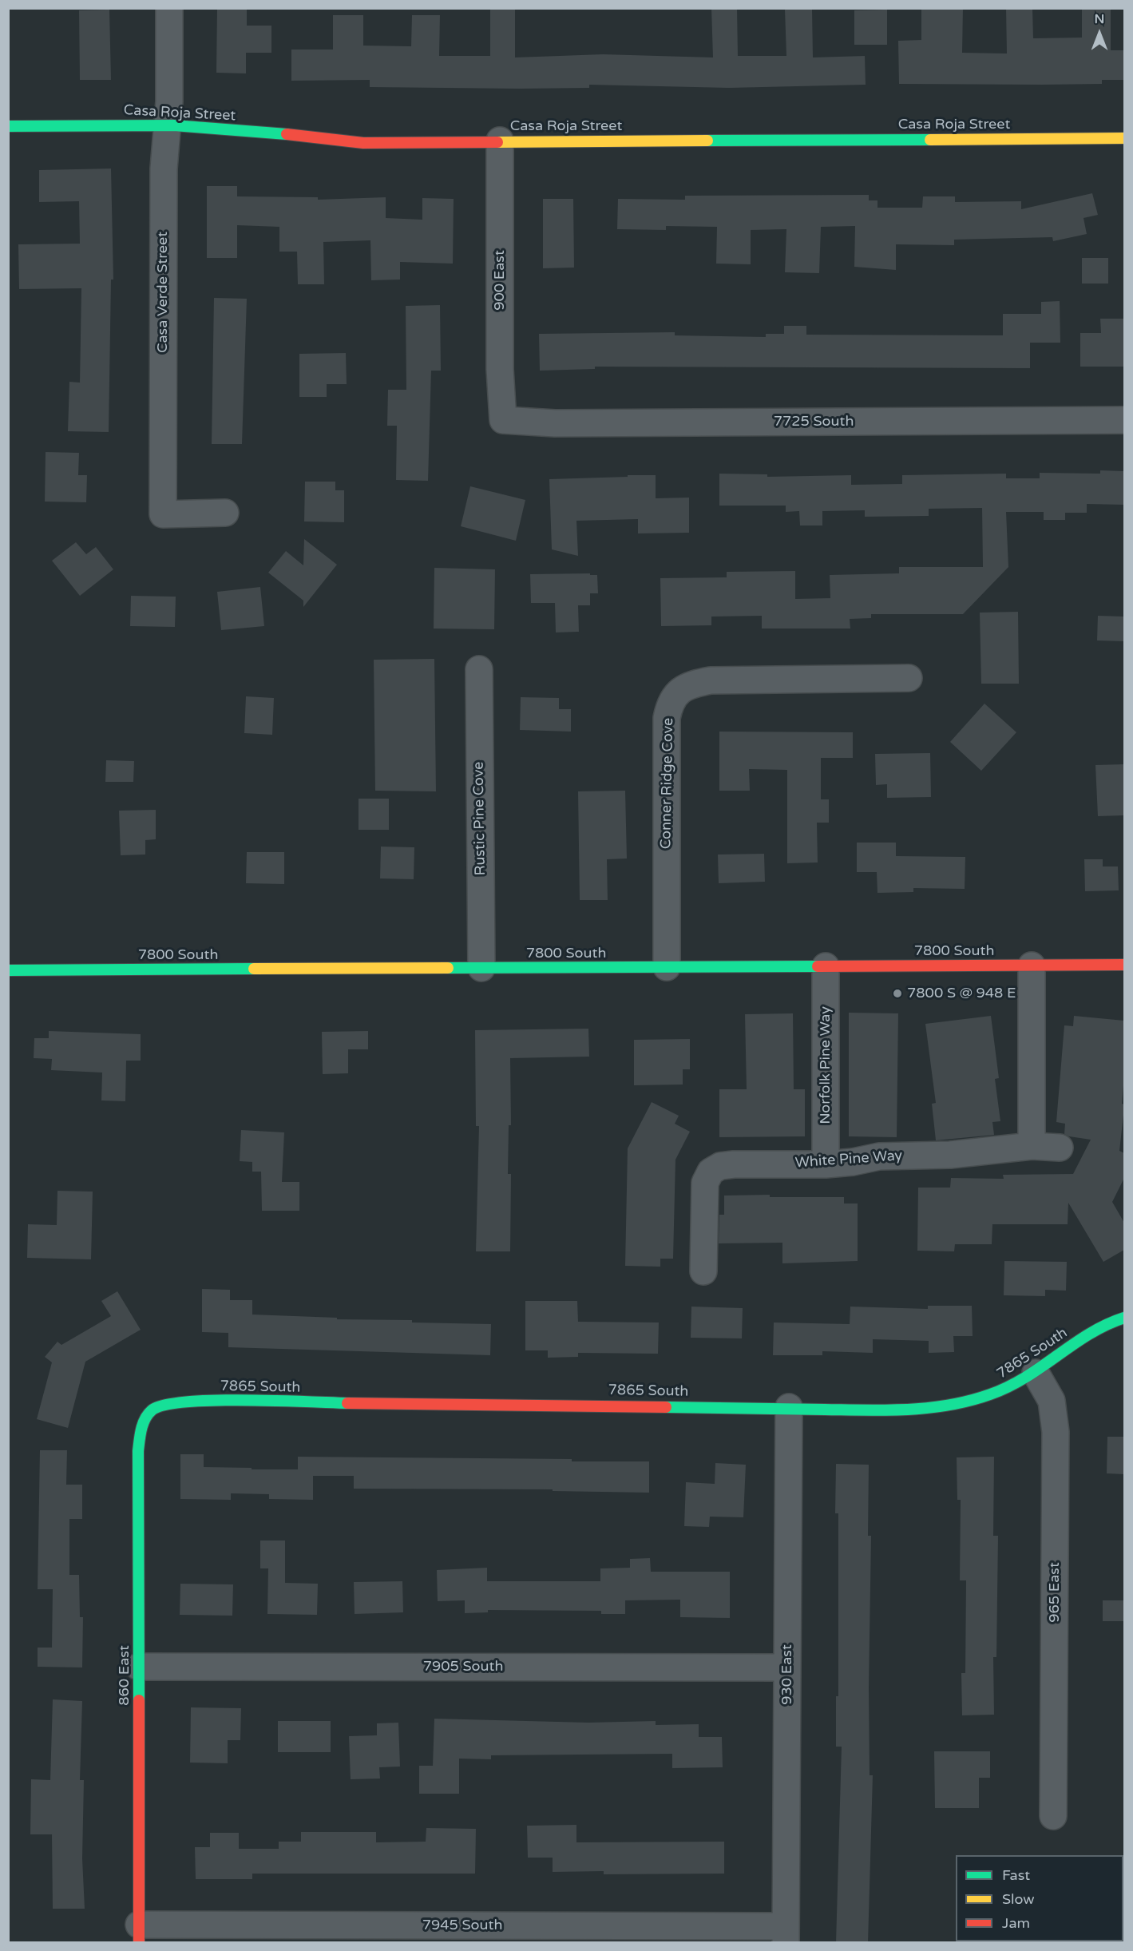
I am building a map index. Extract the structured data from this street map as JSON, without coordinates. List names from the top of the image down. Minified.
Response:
{"streets":{"street":["Casa Roja Street","900 East","Casa Verde Street","7725 South","Conner Ridge Cove","Rustic Pine Cove","7800 South","Norfolk Pine Way","White Pine Way","7865 South","965 East","7905 South","930 East","860 East","7945 South"]},"crossings":[["Casa Roja Street","900 East"],["Casa Roja Street","Casa Verde Street"],["900 East","7725 South"],["Conner Ridge Cove","7800 South"],["Rustic Pine Cove","7800 South"],["7800 South","Norfolk Pine Way"],["Norfolk Pine Way","White Pine Way"],["7865 South","965 East"],["7865 South","930 East"],["7865 South","860 East"],["7905 South","930 East"],["7905 South","860 East"],["930 East","7945 South"],["860 East","7945 South"]],"places":["7800 S @ 948 E"],"legend":["Fast","Slow","Jam"],"north":"top"}
